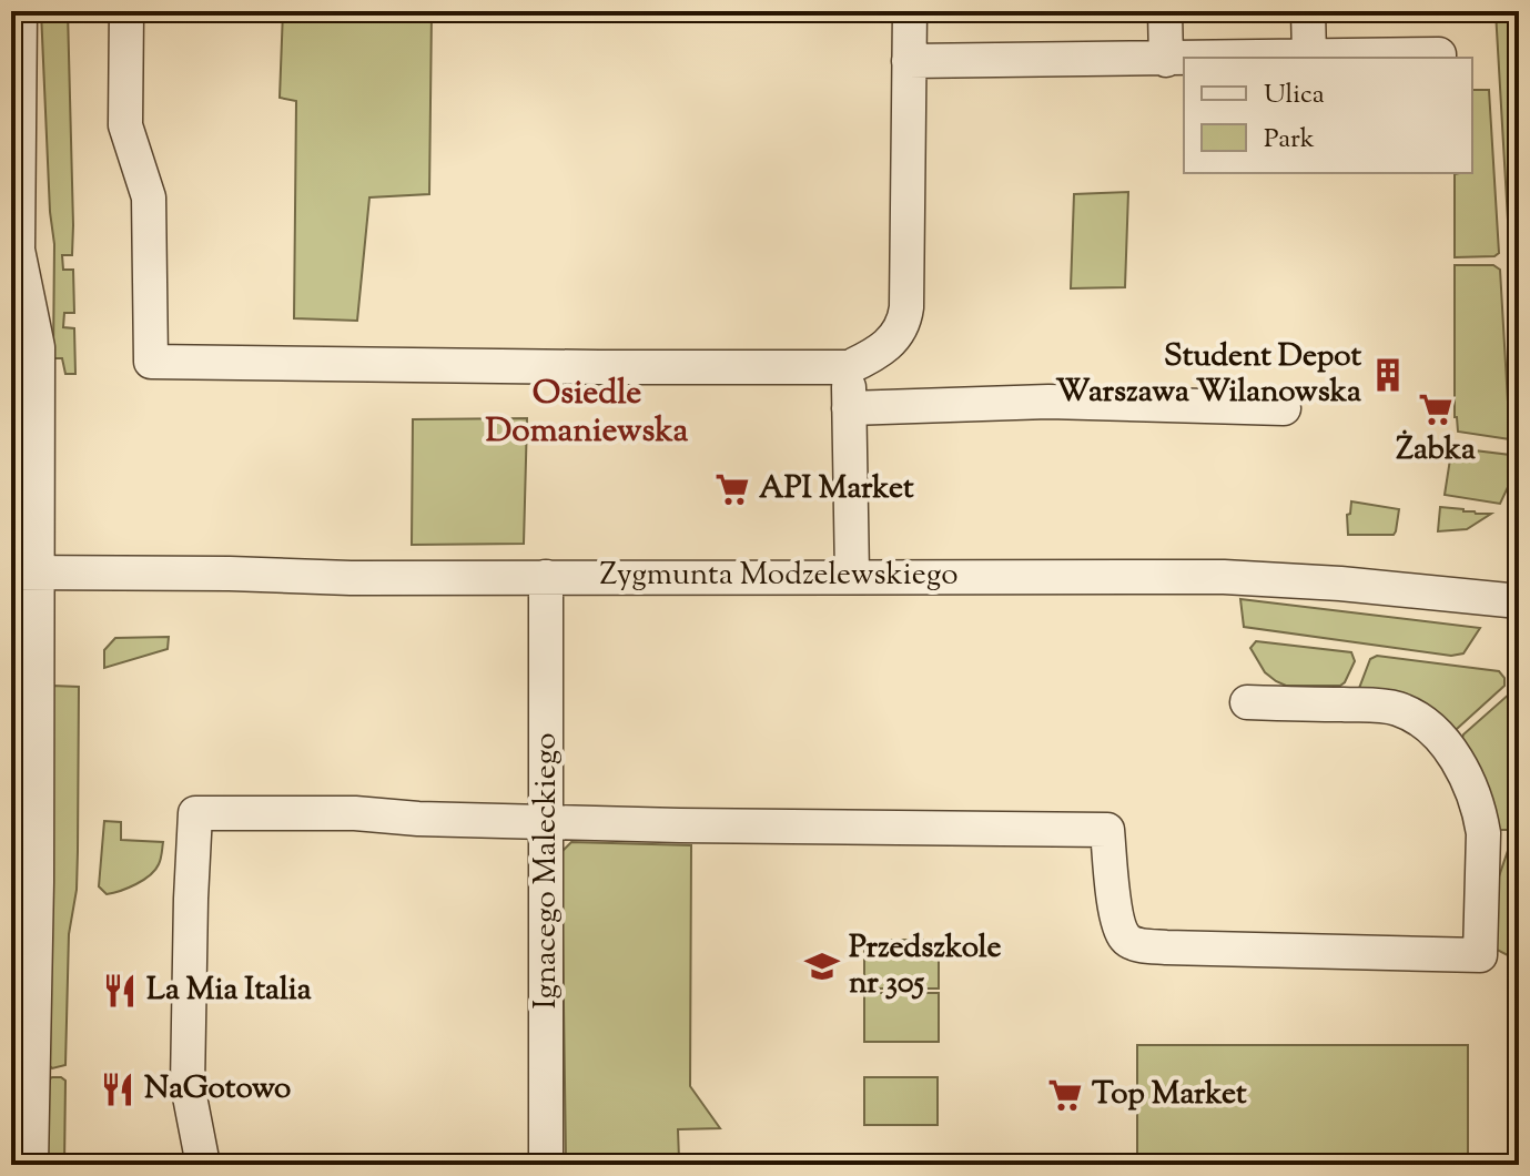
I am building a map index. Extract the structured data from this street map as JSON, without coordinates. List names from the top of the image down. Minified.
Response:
{"streets":{"street":["Zygmunta Modzelewskiego","Ignacego Maleckiego"]},"crossings":[["Zygmunta Modzelewskiego","Ignacego Maleckiego"]],"districts":["Osiedle Domaniewska"],"places":{"building":["Student Depot Warszawa Wilanowska"],"supermarket":["Żabka","API Market","Top Market"],"school or university":["Przedszkole nr 305"],"restaurant":["La Mia Italia","NaGotowo"]},"legend":["Ulica","Park"]}
